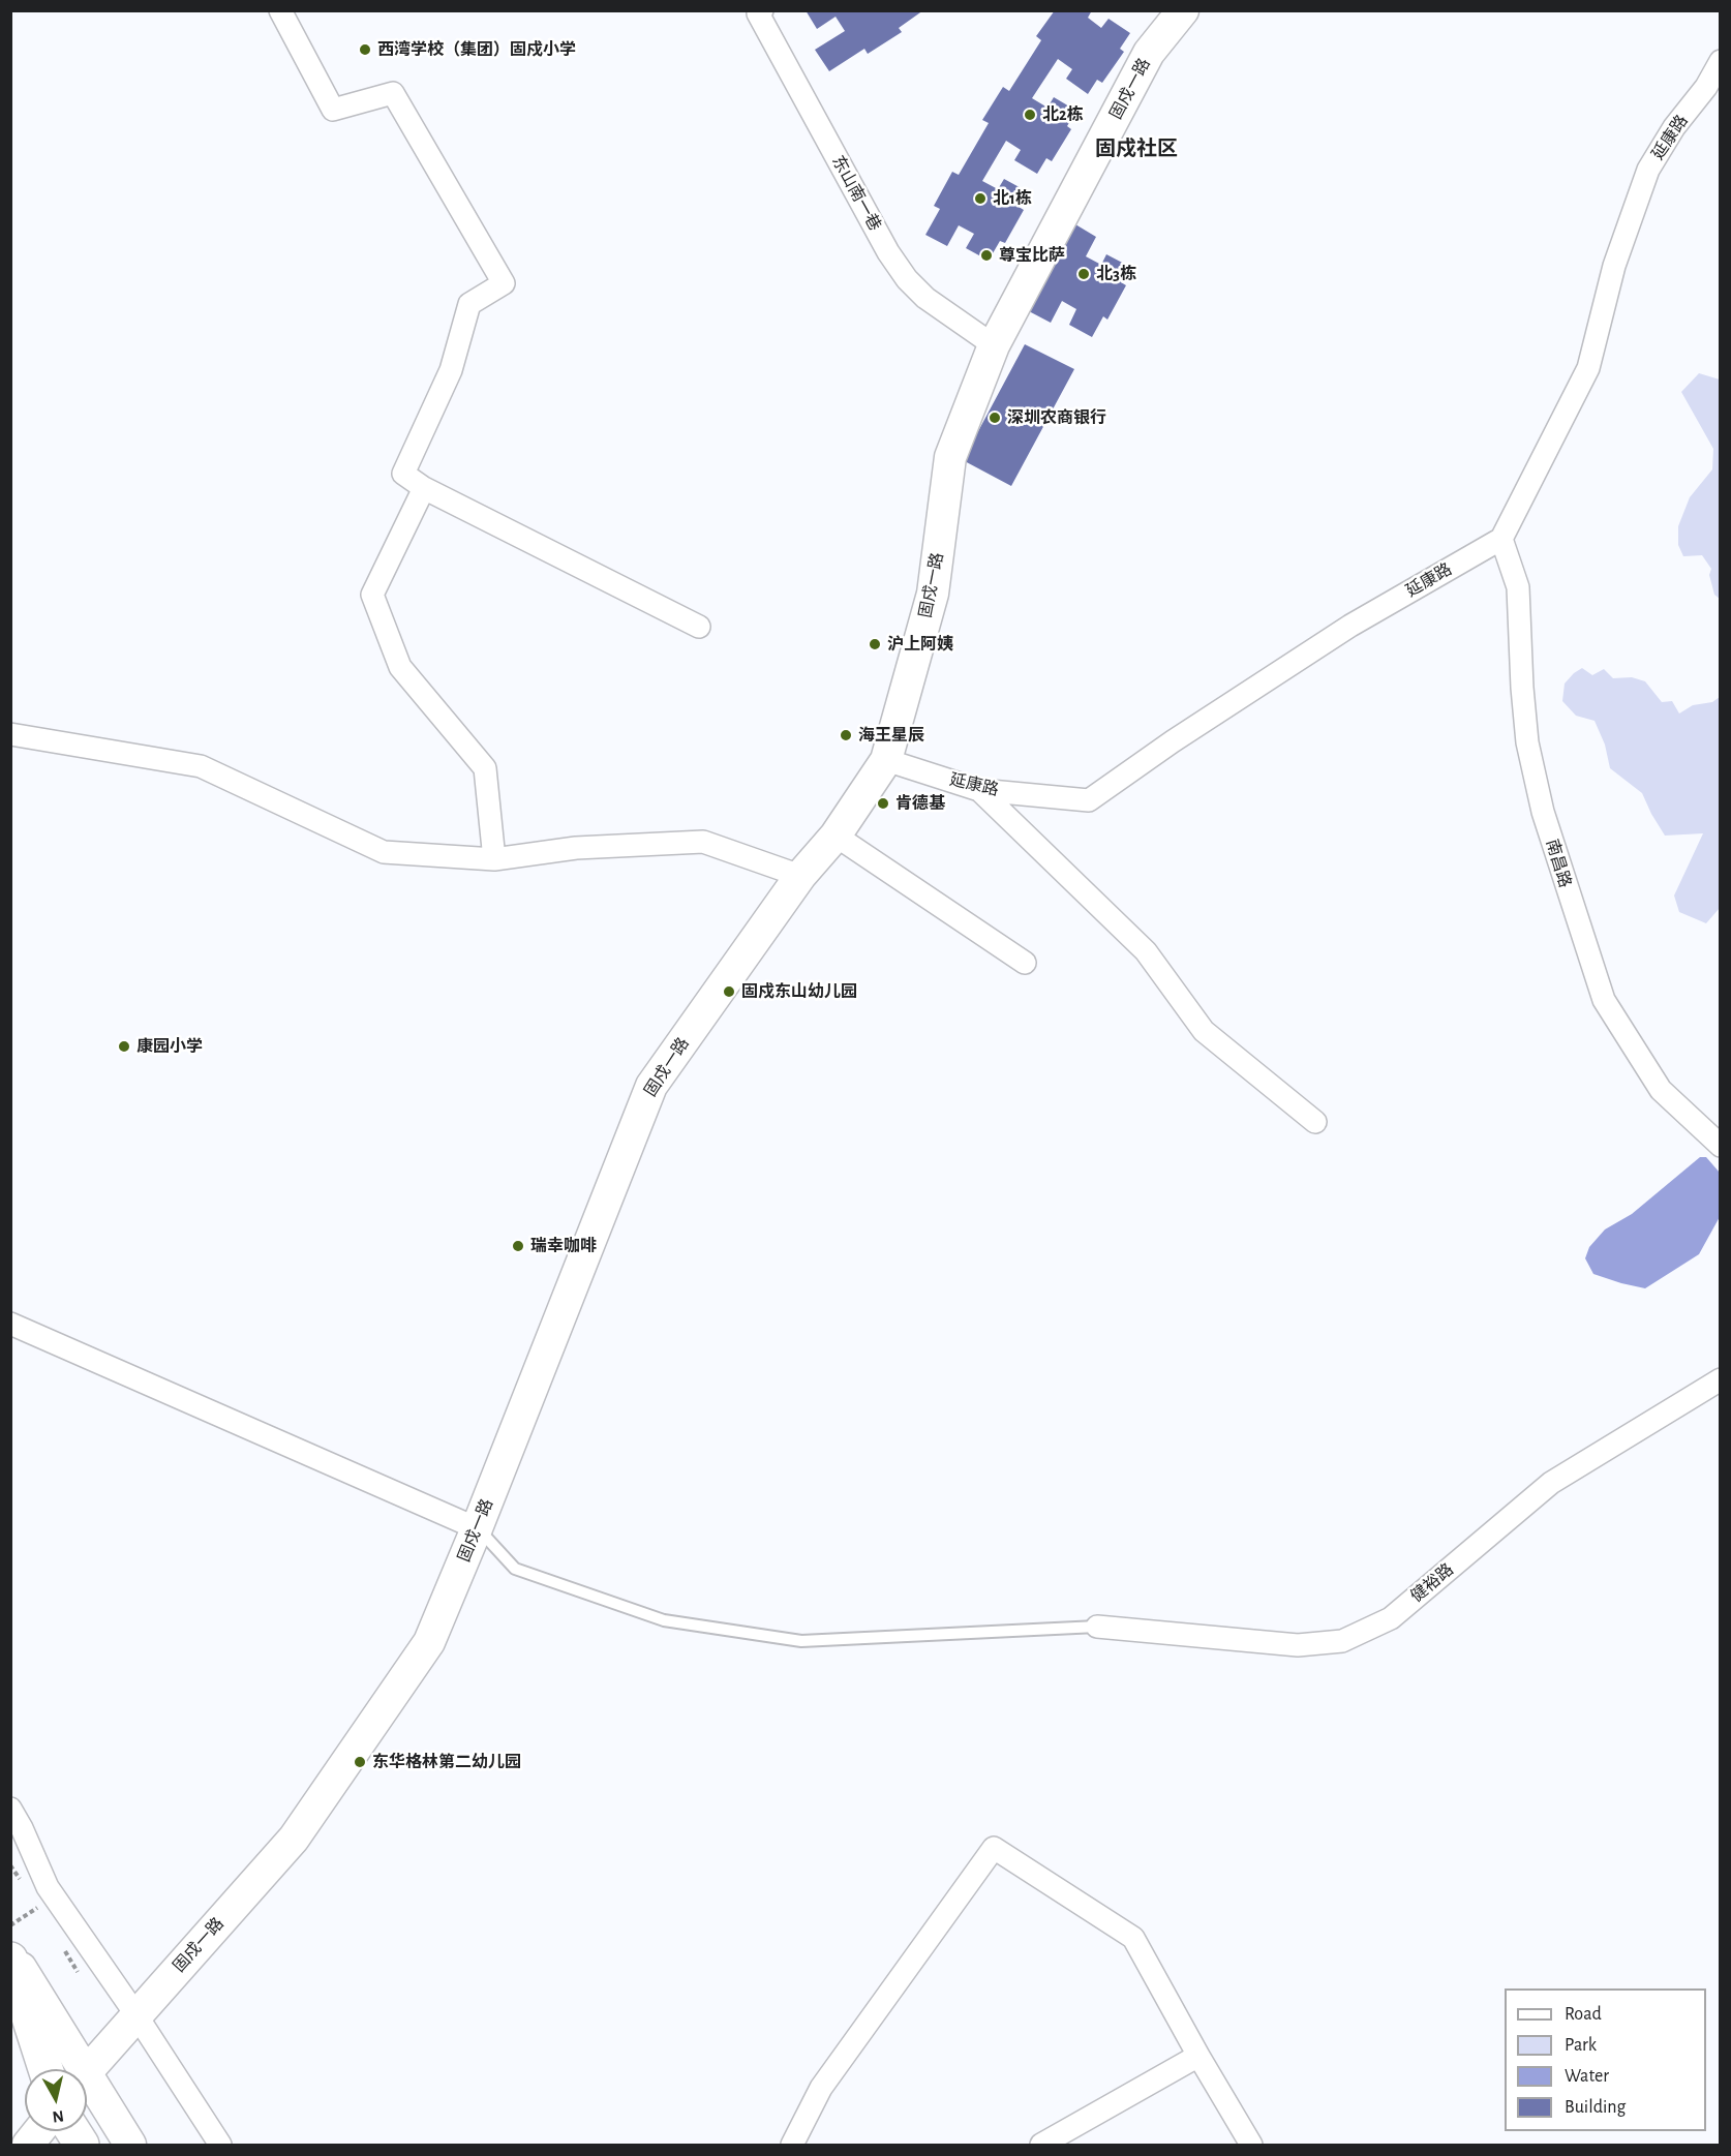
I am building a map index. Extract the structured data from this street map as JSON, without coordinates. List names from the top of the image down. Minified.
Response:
{"streets":{"street":["固戍一路","延康路","东山南一巷","南昌路","健裕路"]},"crossings":[["固戍一路","延康路"],["固戍一路","东山南一巷"],["延康路","南昌路"]],"districts":["固戍社区"],"places":["西湾学校（集团）固戍小学","北2栋","北1栋","尊宝比萨","北3栋","深圳农商银行","沪上阿姨","海王星辰","肯德基","固戍东山幼儿园","康园小学","瑞幸咖啡","东华格林第二幼儿园"],"legend":["Road","Park","Water","Building"],"north":"bottom"}
